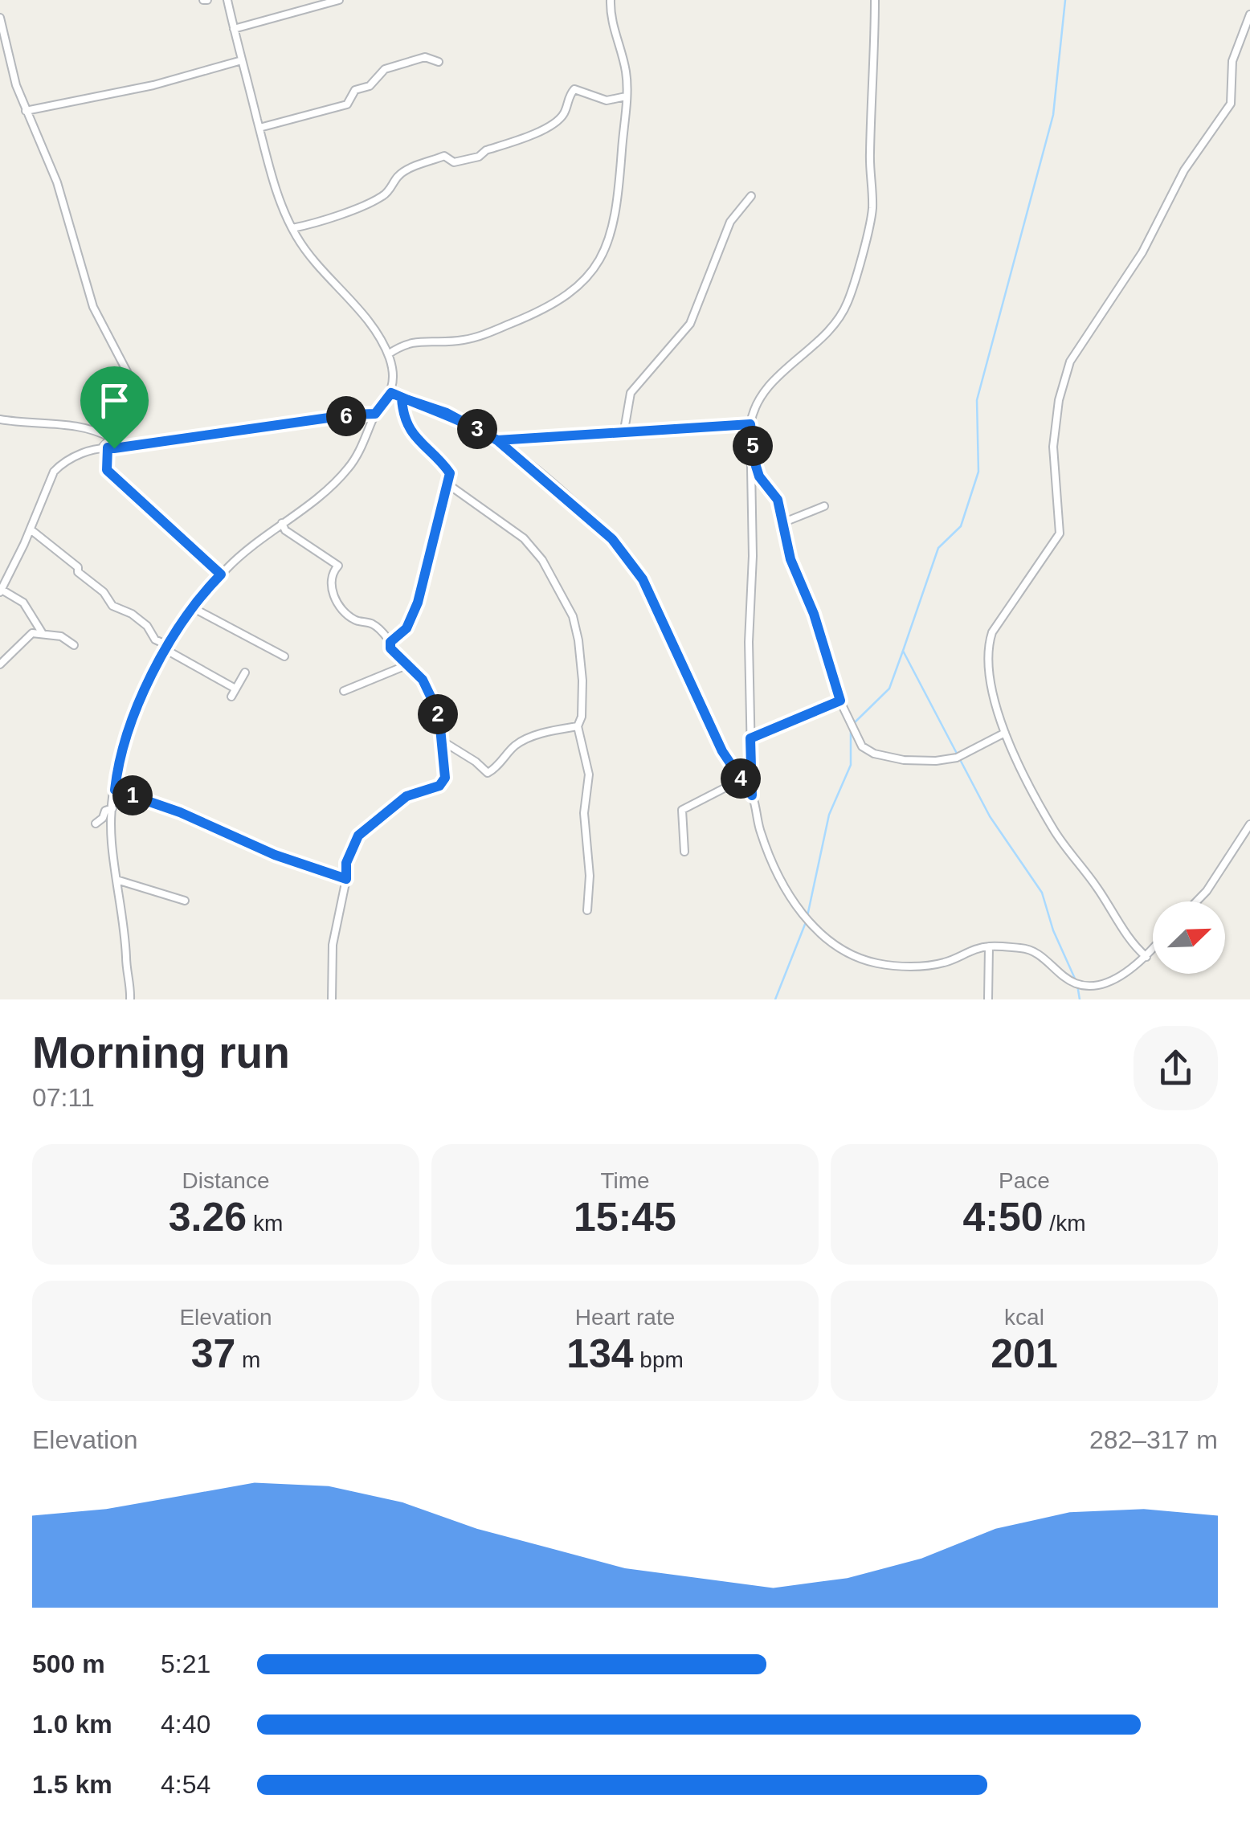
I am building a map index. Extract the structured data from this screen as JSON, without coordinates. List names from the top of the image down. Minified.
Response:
{"north":"top right","page":{"pins":["6","3","5","2","4","1"],"heading":["Morning run","07:11"],"stats":[["Distance","3.26 km"],["Time","15:45"],["Pace","4:50 /km"],["Elevation","37 m"],["Heart rate","134 bpm"],["kcal","201"]],"chart":["Elevation","282–317 m"],"list":[{"name":"500 m","note":"5:21"},{"name":"1.0 km","note":"4:40"},{"name":"1.5 km","note":"4:54"}]}}
